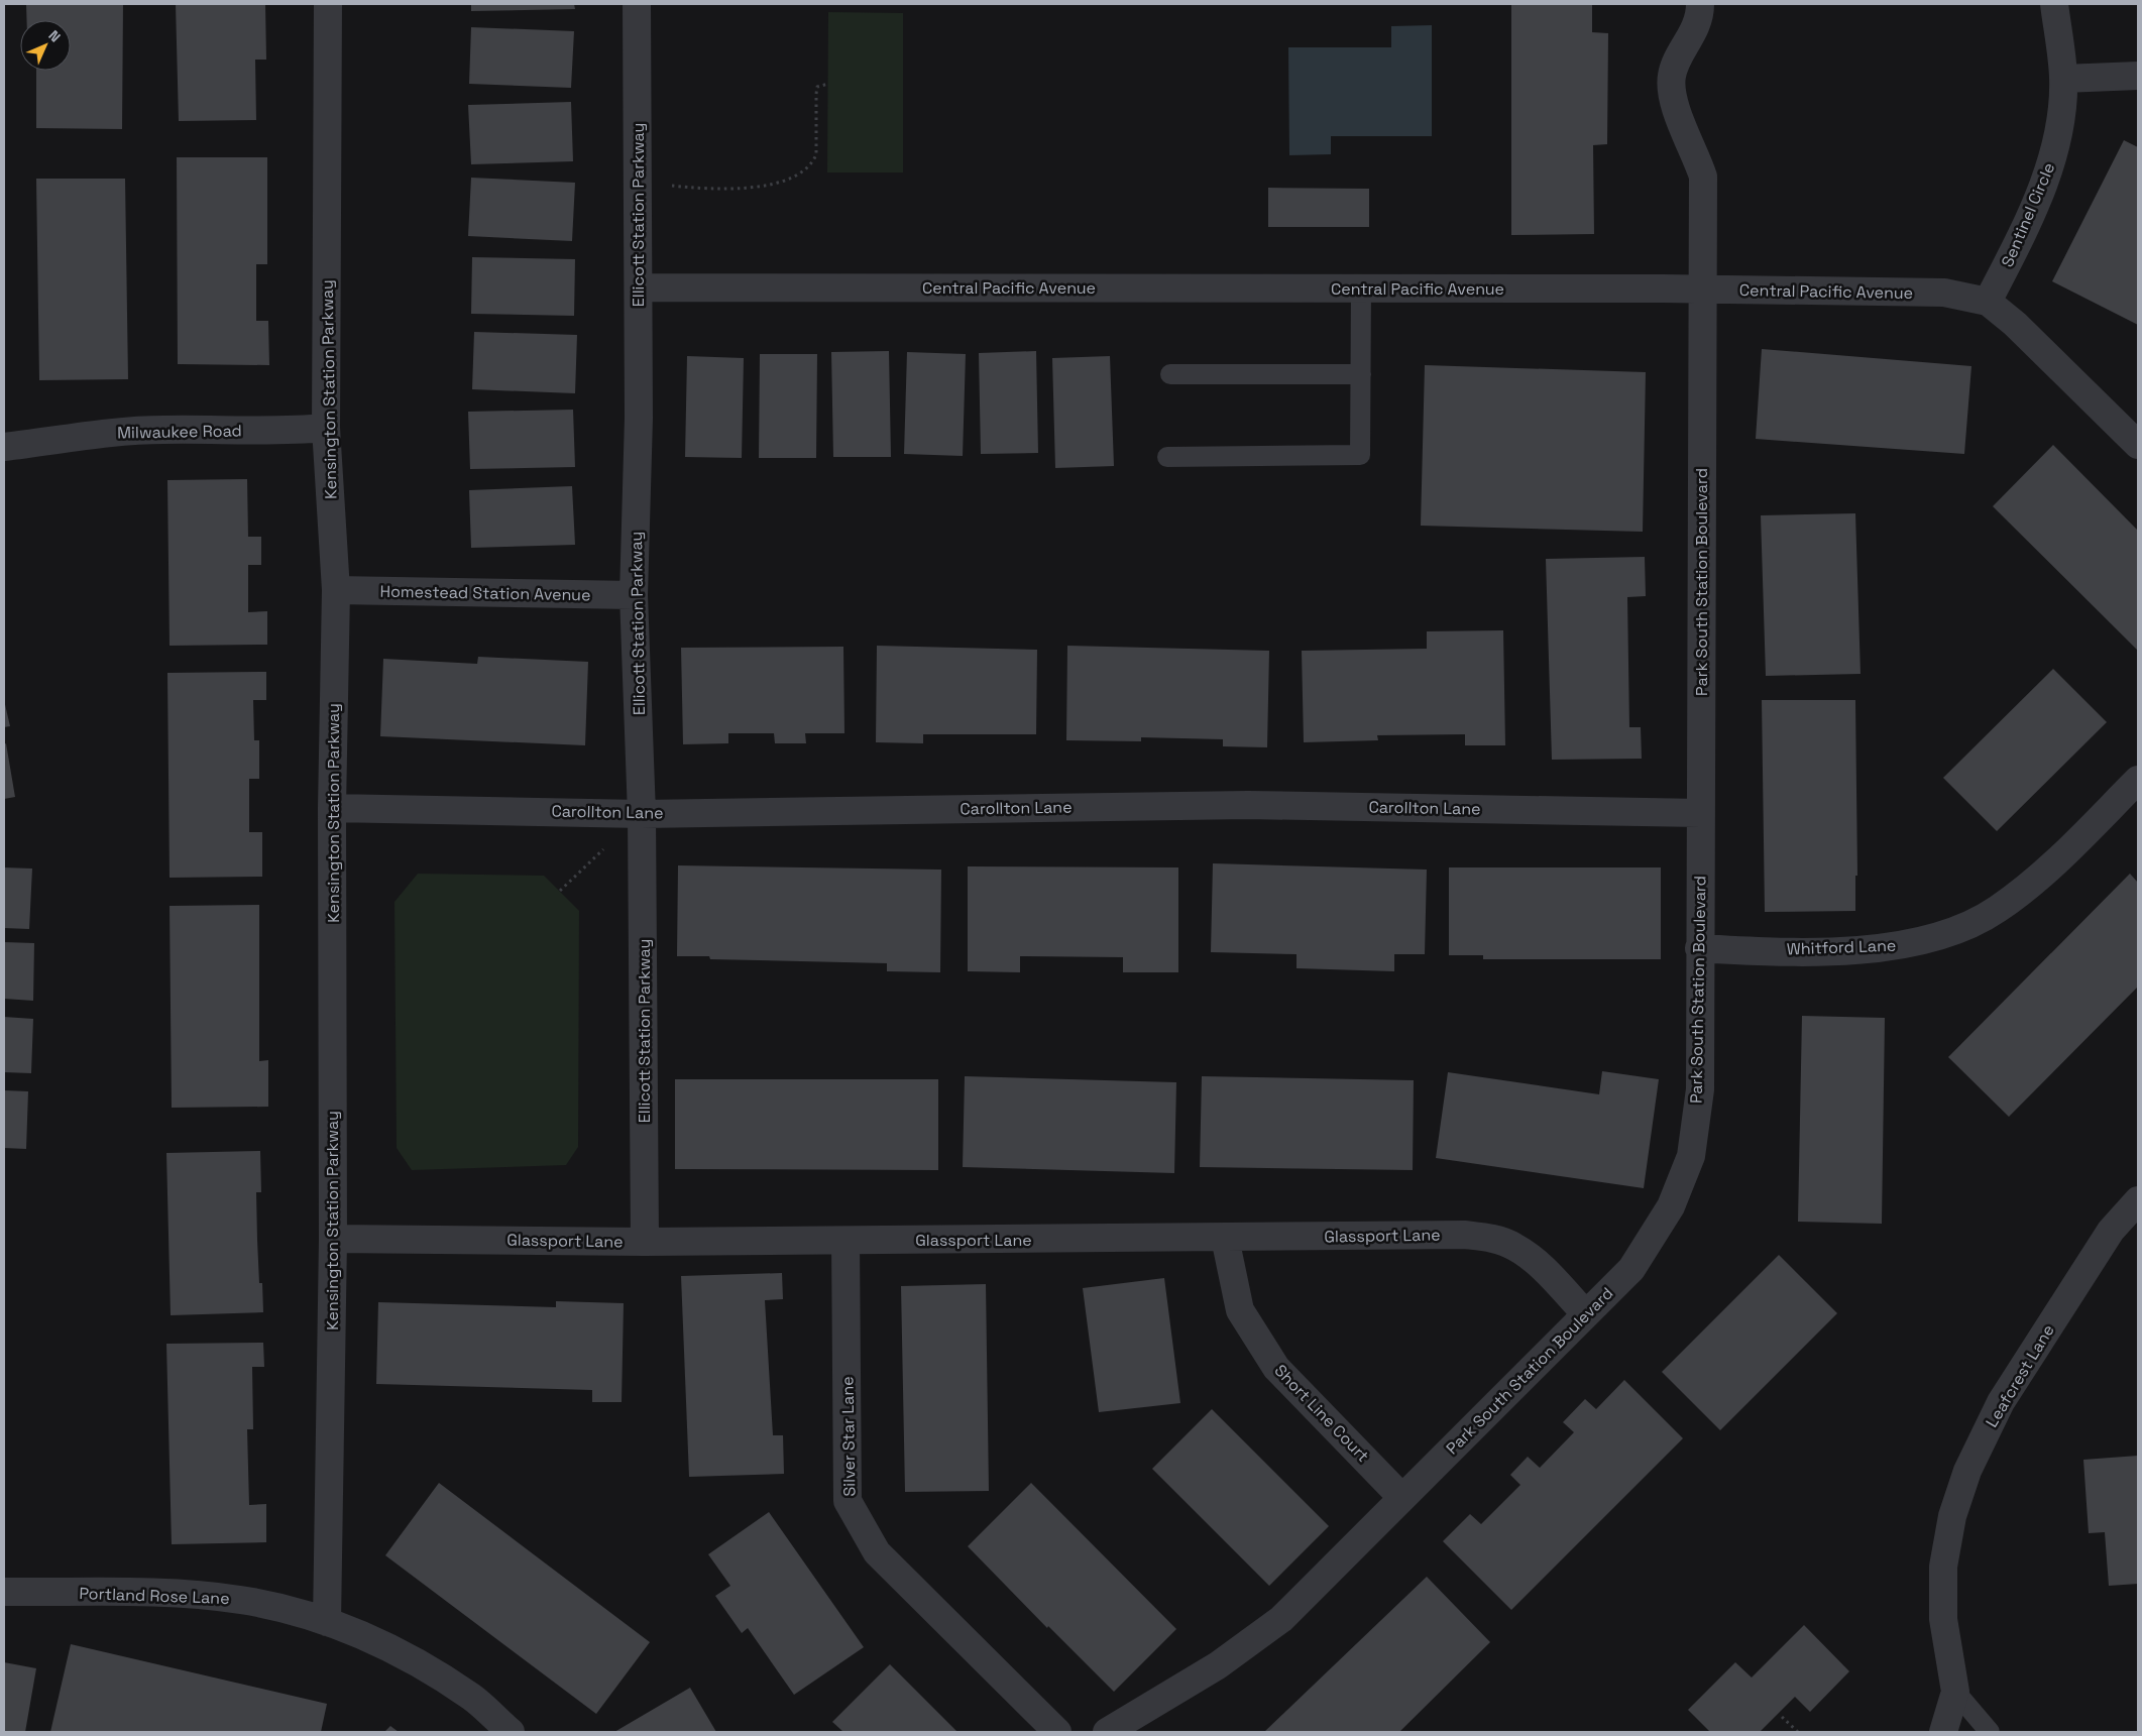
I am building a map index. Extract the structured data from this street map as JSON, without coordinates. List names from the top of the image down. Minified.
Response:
{"streets":{"street":["Ellicott Station Parkway","Sentinel Circle","Central Pacific Avenue","Kensington Station Parkway","Milwaukee Road","Park South Station Boulevard","Homestead Station Avenue","Carollton Lane","Whitford Lane","Glassport Lane","Leafcrest Lane","Short Line Court","Silver Star Lane","Portland Rose Lane"]},"crossings":[["Ellicott Station Parkway","Central Pacific Avenue"],["Ellicott Station Parkway","Homestead Station Avenue"],["Ellicott Station Parkway","Carollton Lane"],["Ellicott Station Parkway","Glassport Lane"],["Sentinel Circle","Central Pacific Avenue"],["Central Pacific Avenue","Park South Station Boulevard"],["Kensington Station Parkway","Milwaukee Road"],["Kensington Station Parkway","Homestead Station Avenue"],["Kensington Station Parkway","Carollton Lane"],["Kensington Station Parkway","Glassport Lane"],["Kensington Station Parkway","Portland Rose Lane"],["Park South Station Boulevard","Carollton Lane"],["Park South Station Boulevard","Whitford Lane"],["Park South Station Boulevard","Glassport Lane"],["Park South Station Boulevard","Short Line Court"],["Glassport Lane","Short Line Court"],["Glassport Lane","Silver Star Lane"]],"north":"top right"}
